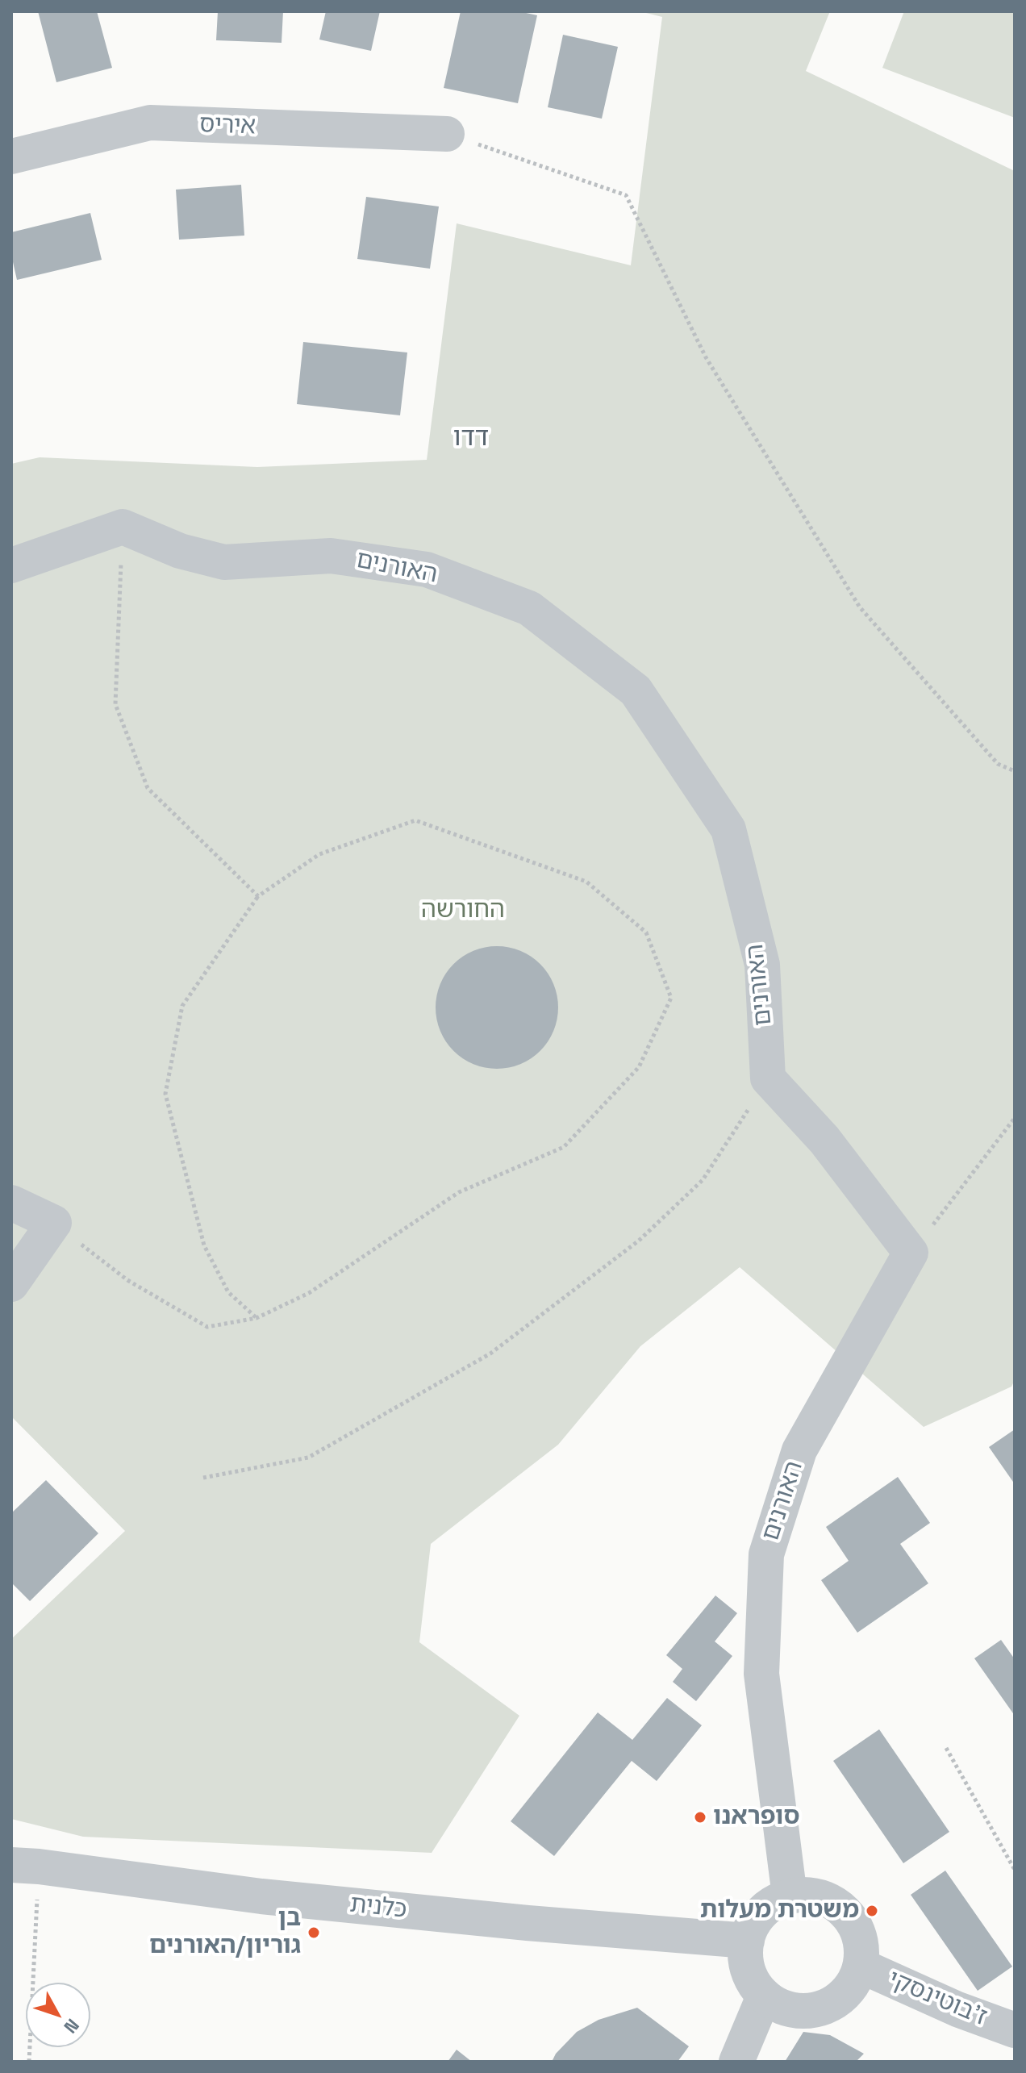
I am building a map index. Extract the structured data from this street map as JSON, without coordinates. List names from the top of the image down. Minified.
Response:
{"streets":{"street":["איריס","האורנים","כלנית","ז'בוטינסקי"]},"crossings":[["האורנים","כלנית"],["האורנים","ז'בוטינסקי"],["כלנית","ז'בוטינסקי"]],"districts":["דדו"],"parks":["החורשה"],"places":["סופראנו","משטרת מעלות","בן גוריון/האורנים"],"north":"bottom right"}
